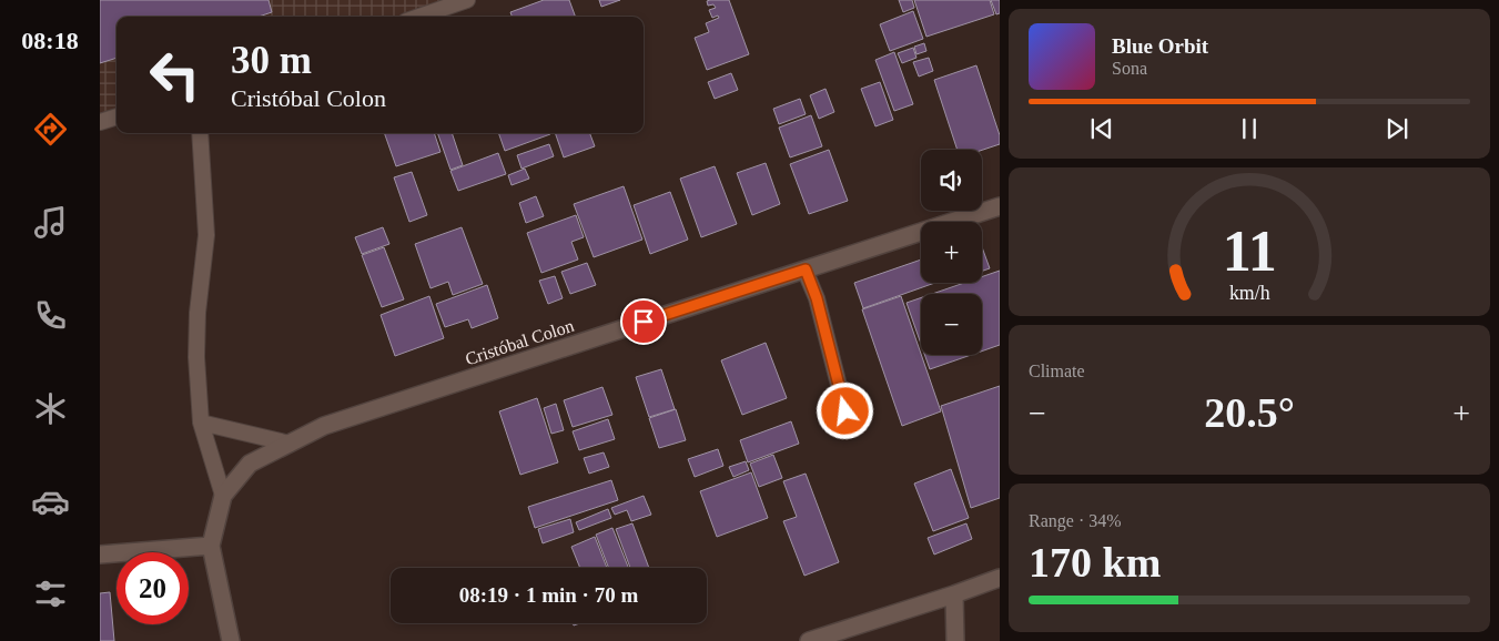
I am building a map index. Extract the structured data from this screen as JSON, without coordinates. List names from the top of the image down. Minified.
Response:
{"streets":{"street":["Cristóbal Colon"]},"page":{"tabs":"08:18","turn":["30 m","Cristóbal Colon"],"song":["Blue Orbit","Sona"],"map_buttons":["+","−"],"tile":["Climate",["Range · 34%","170 km"]],"heat":["−","20.5°","+"],"limit":"20","trip":"08:19 · 1 min · 70 m","gauge":["11","km/h"]}}
